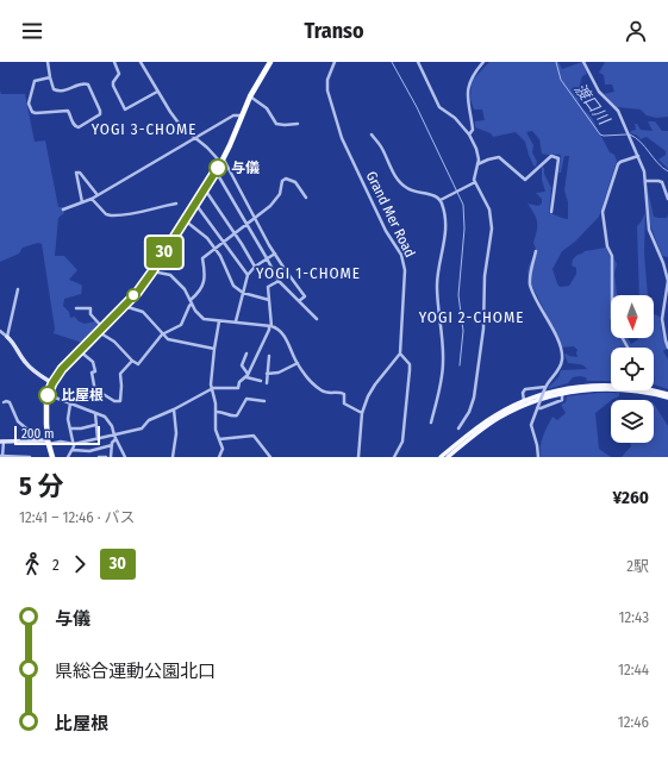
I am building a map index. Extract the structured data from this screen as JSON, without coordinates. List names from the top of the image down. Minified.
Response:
{"streets":{"street":["Grand Mer Road"]},"districts":["YOGI 3-CHOME","YOGI 1-CHOME","YOGI 2-CHOME"],"water":["渡口川"],"places":["与儀","比屋根"],"lines":["bus line 30"],"scale_bar":"200 m","north":"bottom","page":{"header":"Transo","on_map":"30","scale":"200 m","heading":["5 分","12:41 – 12:46 · バス","¥260"],"legs":["2","30","2駅"],"list":[{"name":"与儀","value":"12:43"},{"name":"県総合運動公園北口","value":"12:44"},{"name":"比屋根","value":"12:46"}]}}
